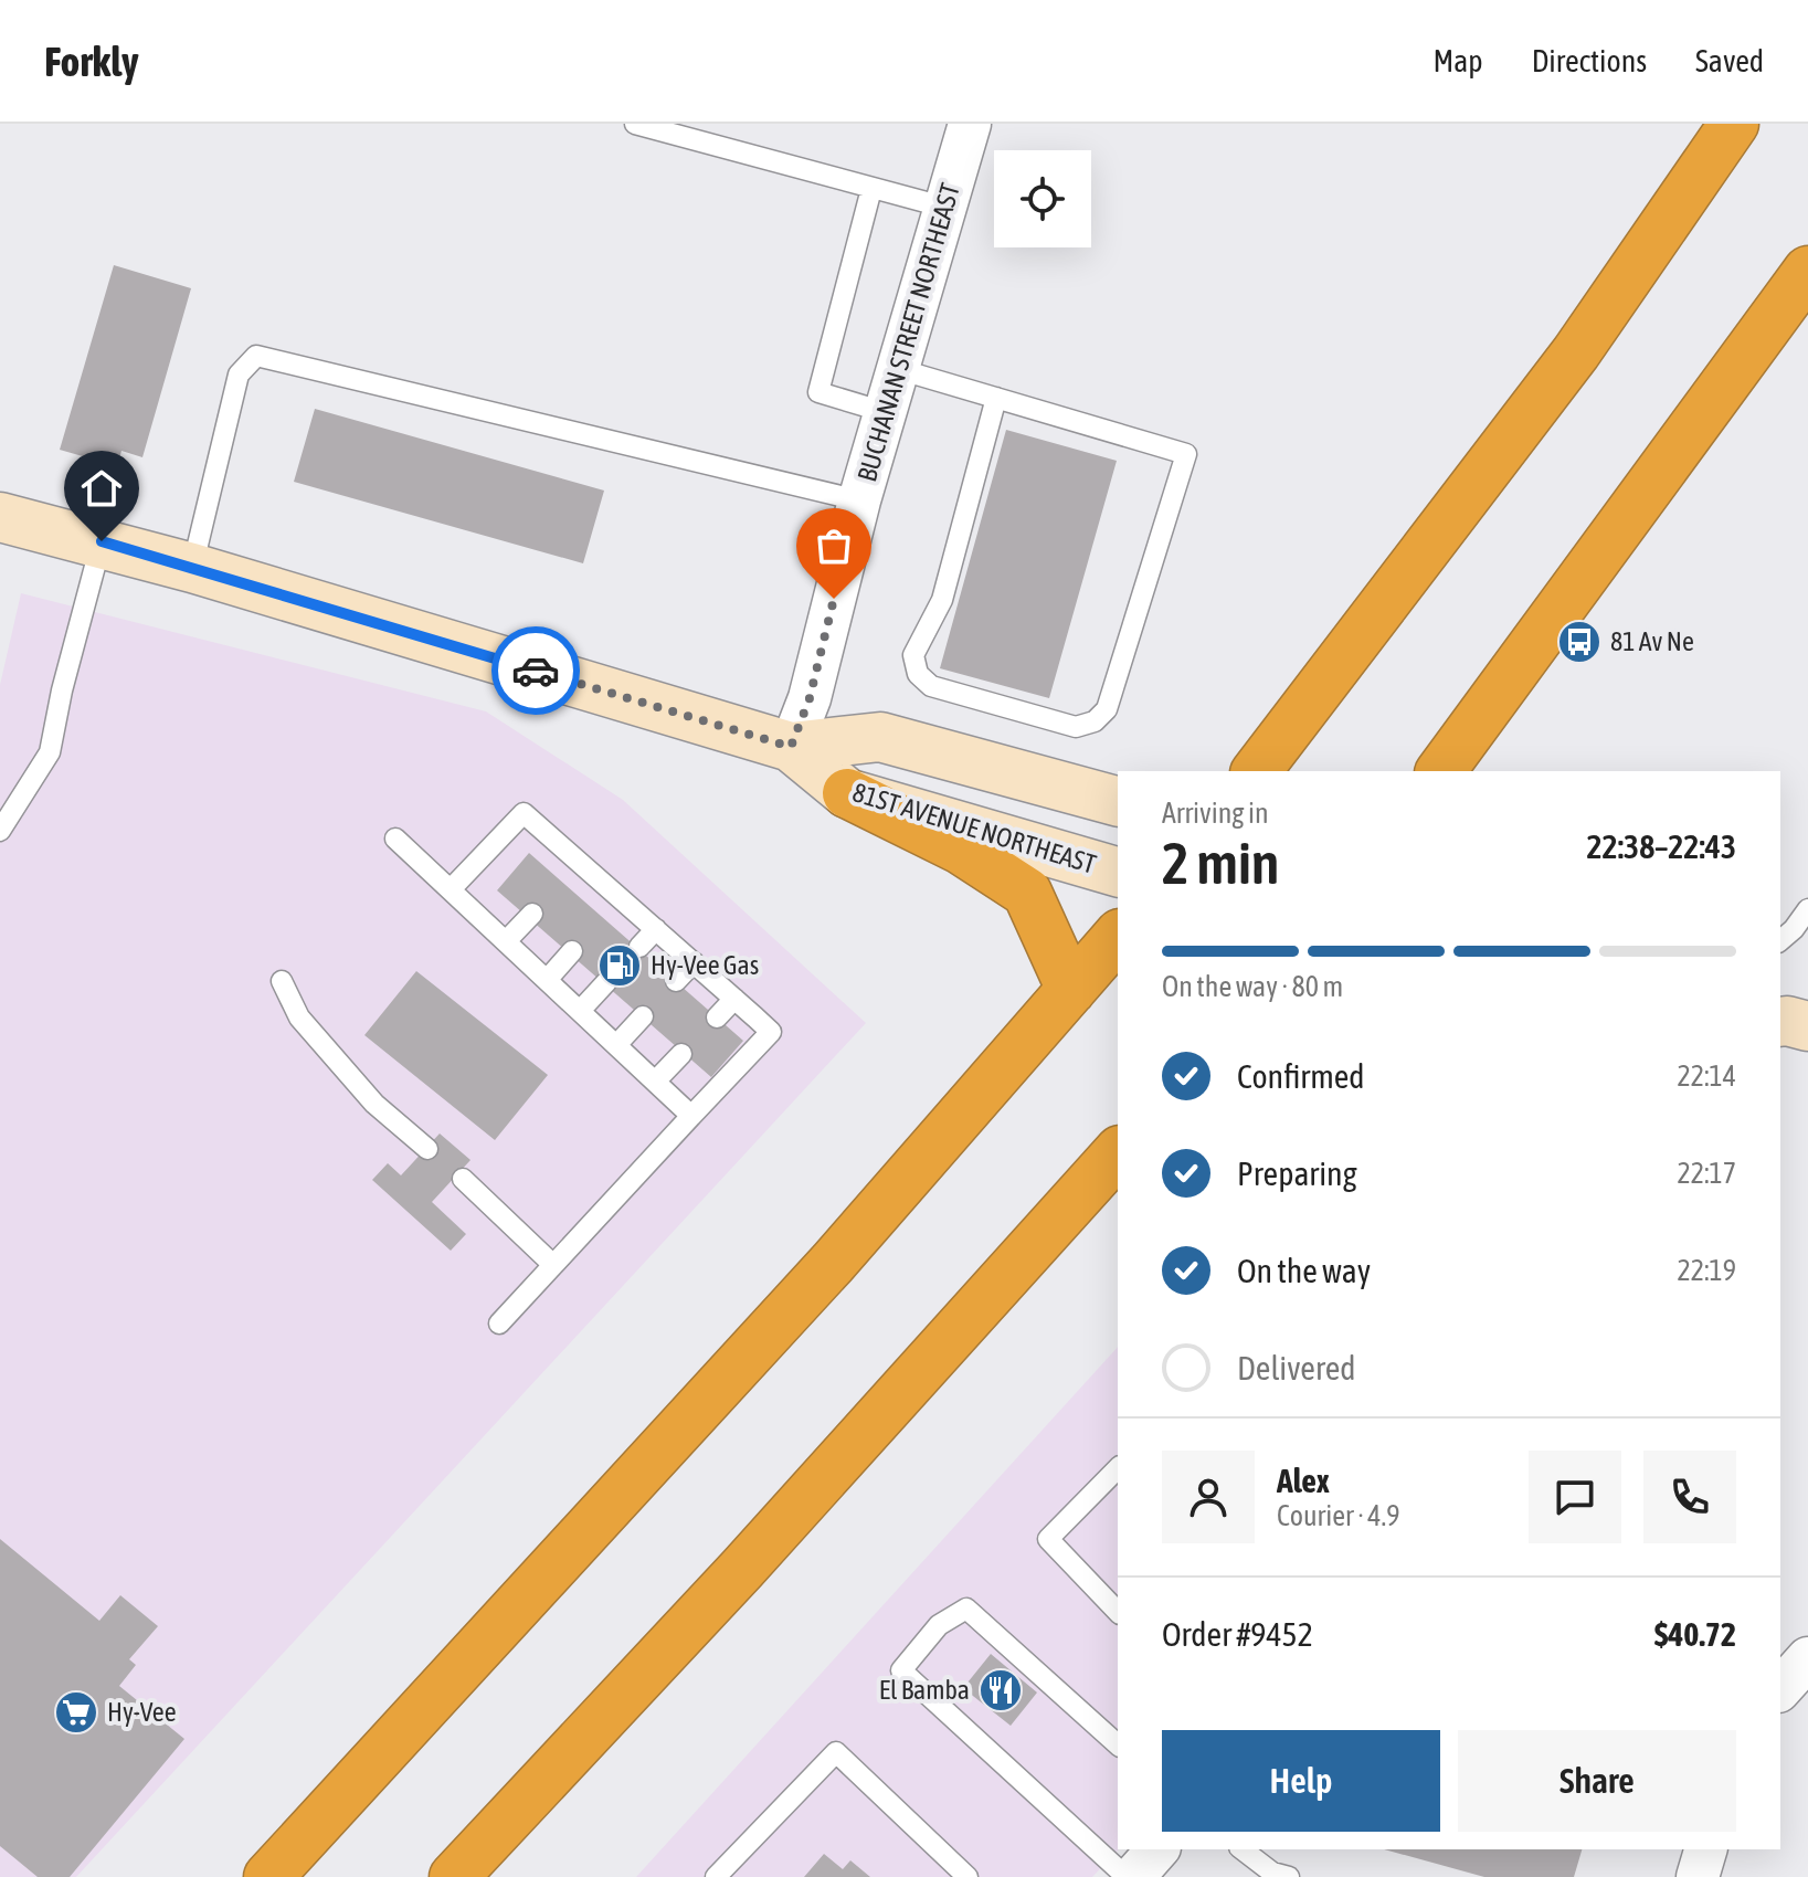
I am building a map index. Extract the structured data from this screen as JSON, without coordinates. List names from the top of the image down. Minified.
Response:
{"streets":{"street":["BUCHANAN STREET NORTHEAST","81ST AVENUE NORTHEAST"]},"crossings":[["BUCHANAN STREET NORTHEAST","81ST AVENUE NORTHEAST"]],"places":{"bus stop":["81 Av Ne"],"fuel station":["Hy-Vee Gas"],"restaurant":["El Bamba"],"supermarket":["Hy-Vee"]},"page":{"header":"Forkly","nav":["Map","Directions","Saved"],"heading":["2 min","Arriving in","22:38–22:43"],"panel":["Alex","Courier · 4.9","Order #9452","$40.72"],"bar":"On the way · 80 m","list":[["Confirmed","22:14"],["Preparing","22:17"],["On the way","22:19"],"Delivered"],"buttons":["Help","Share"]}}
